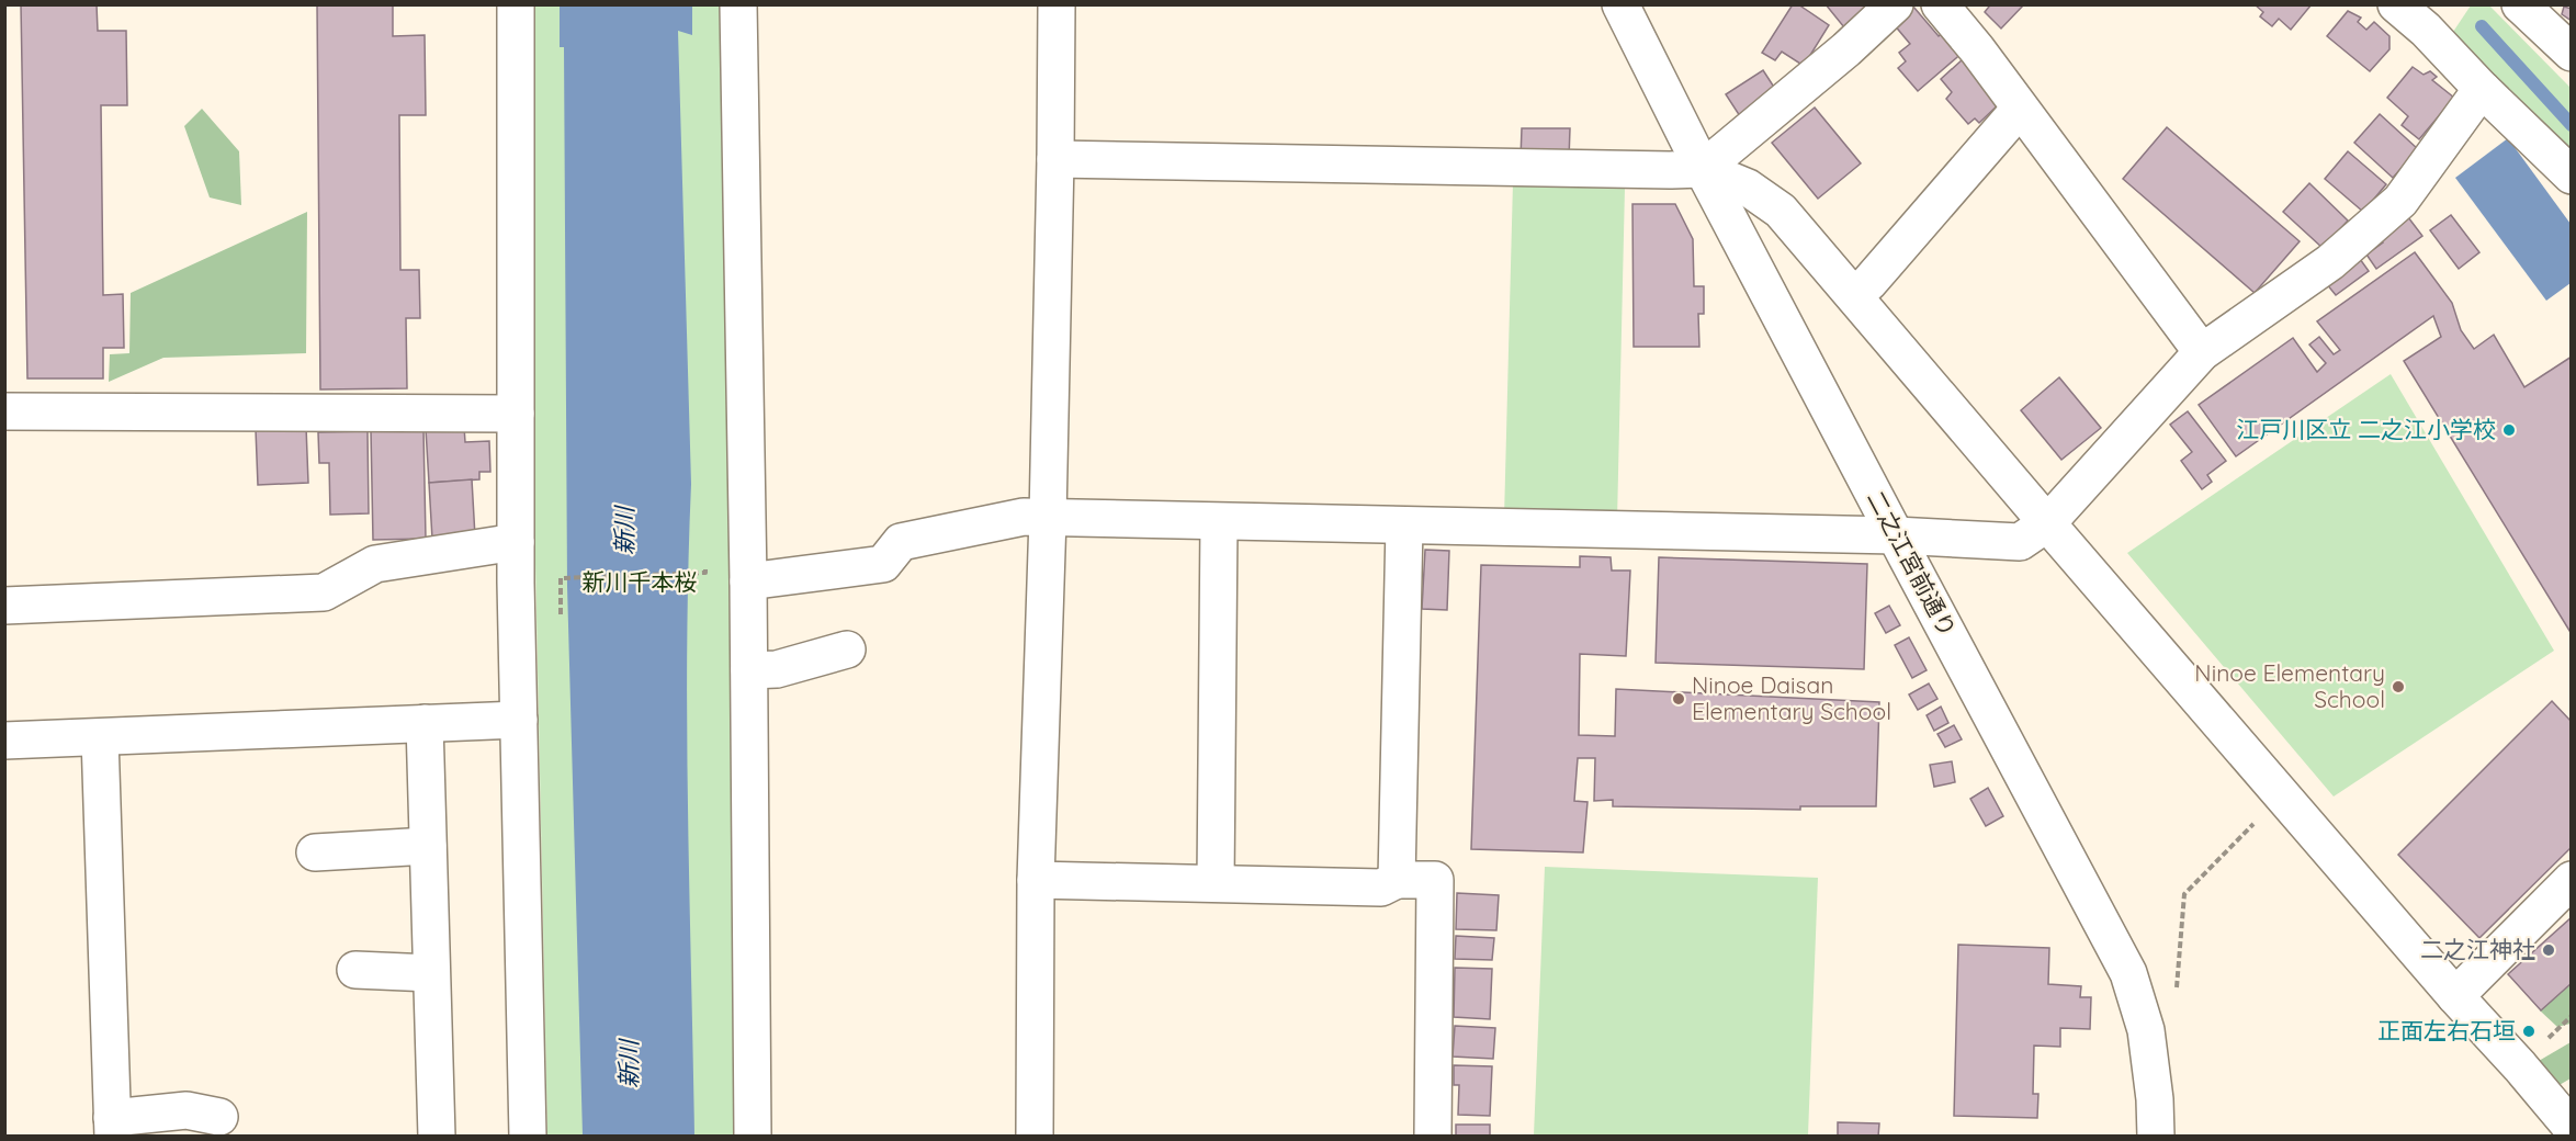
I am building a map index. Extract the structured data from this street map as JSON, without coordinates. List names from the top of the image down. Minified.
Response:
{"streets":{"street":["二之江宮前通り"]},"water":["新川"],"parks":["新川千本桜"],"places":["江戸川区立 二之江小学校","Ninoe Elementary School","Ninoe Daisan Elementary School","二之江神社","正面左右石垣"]}
